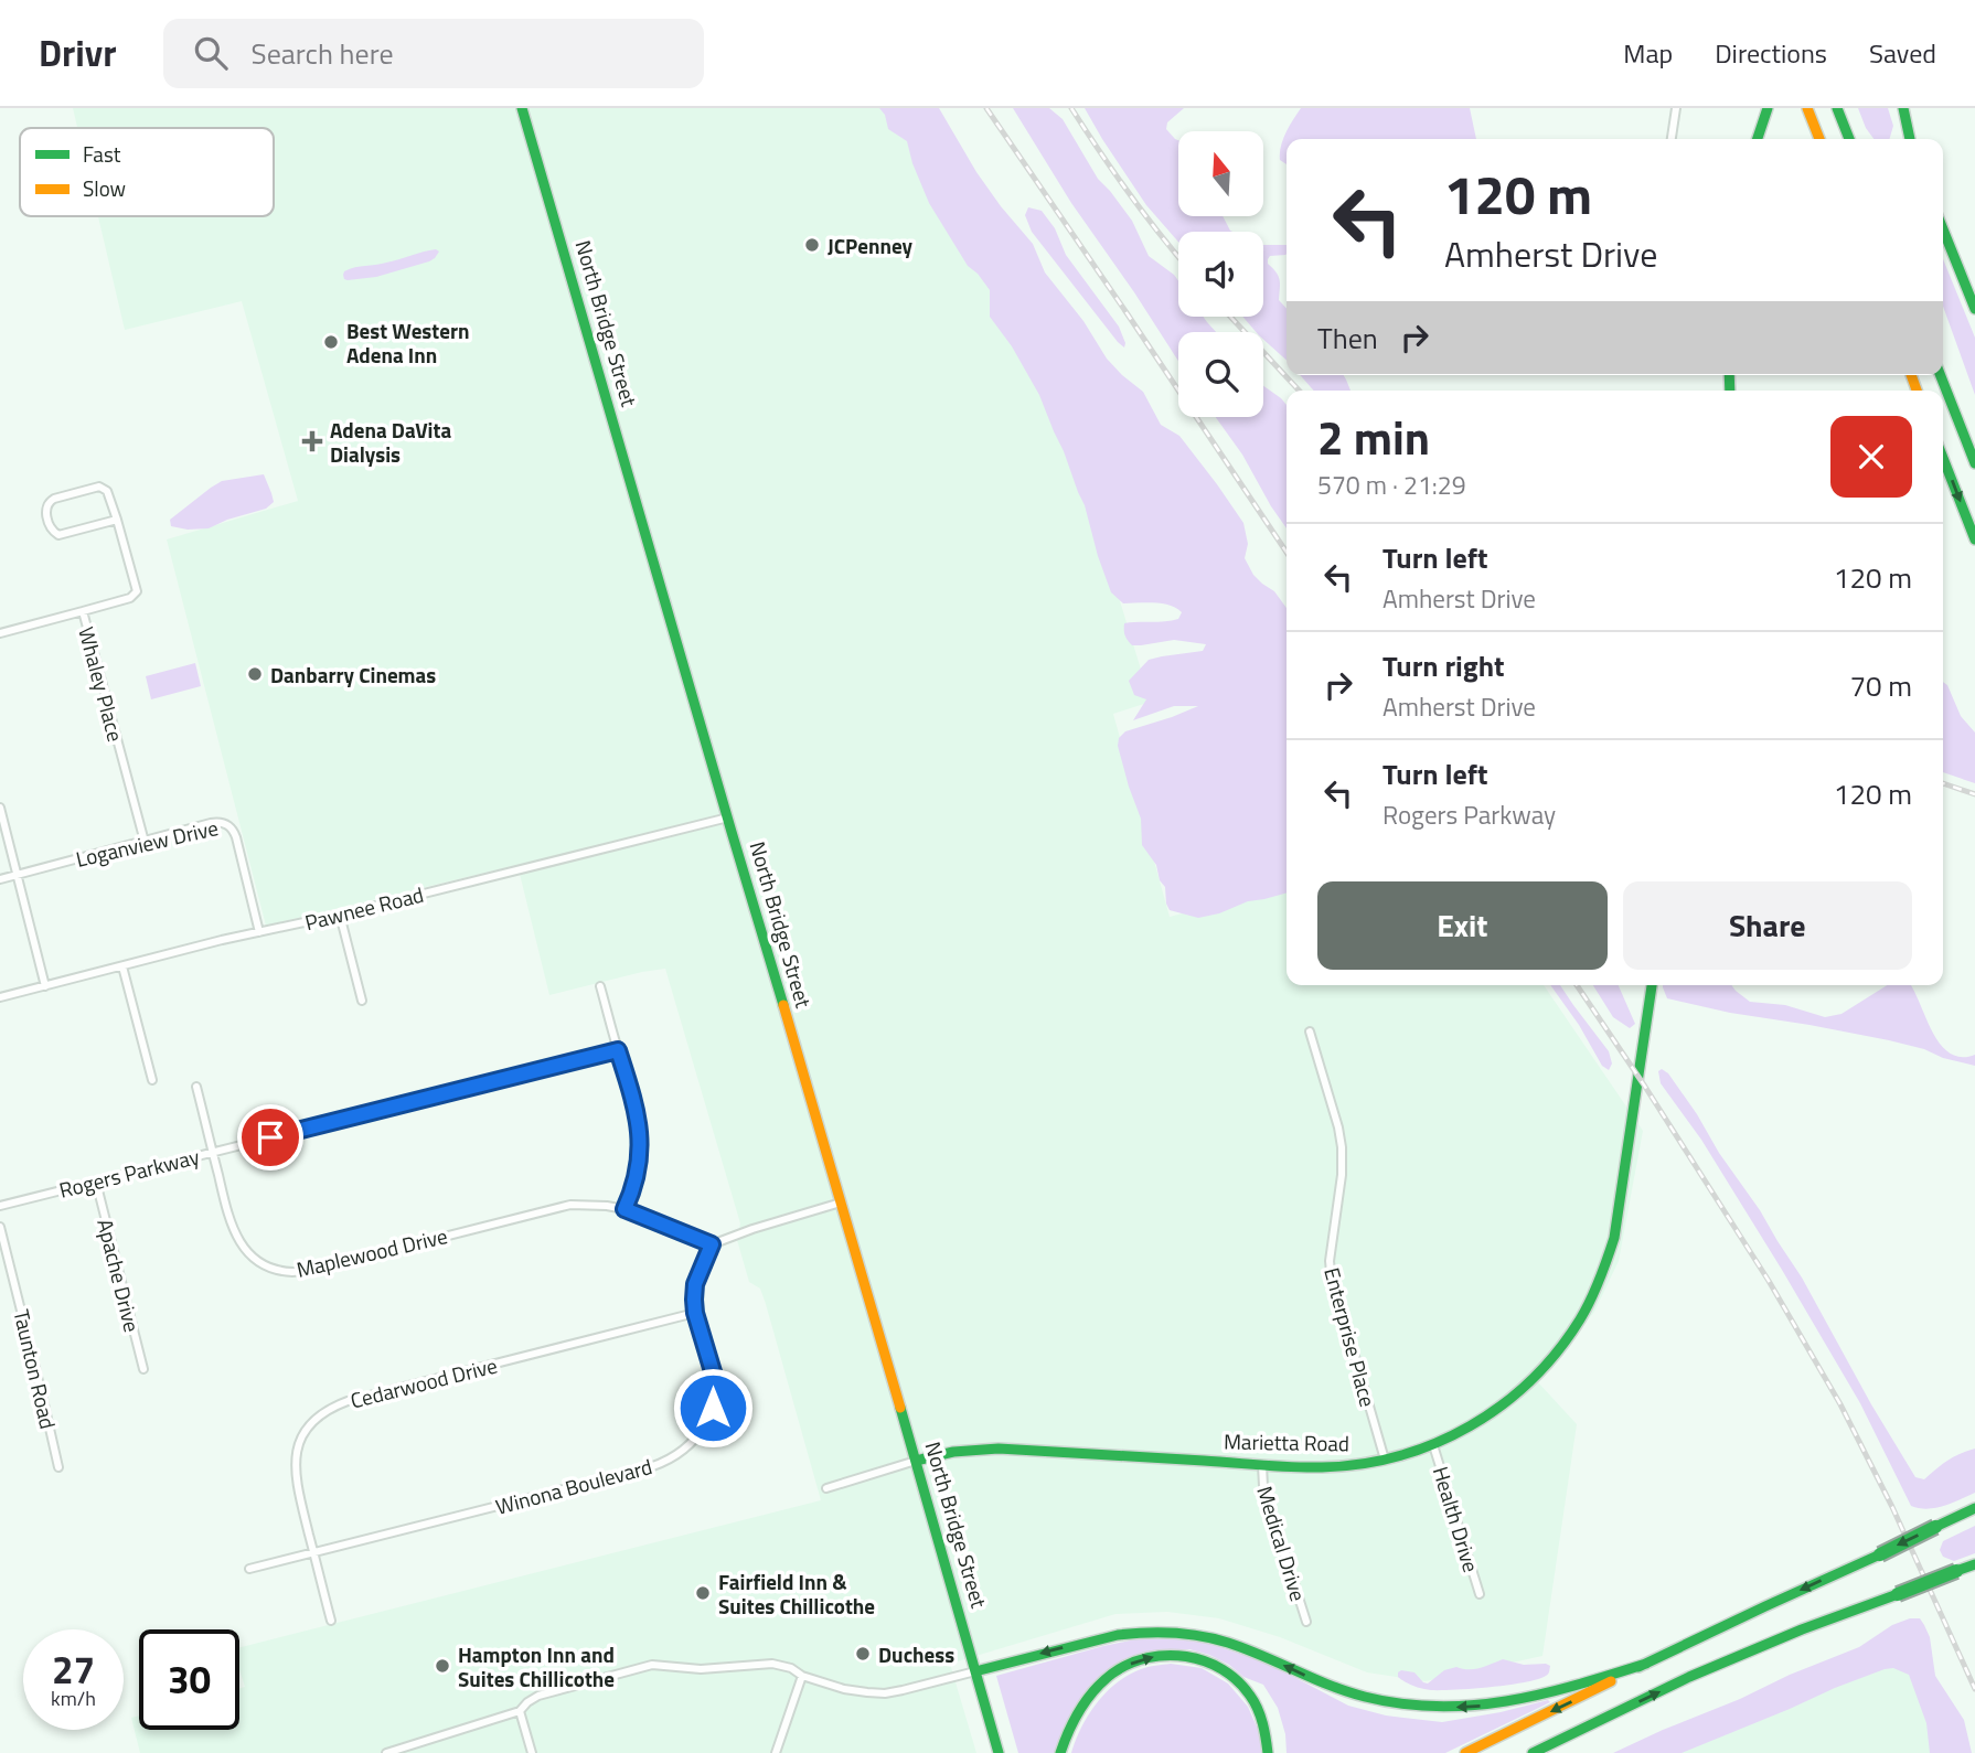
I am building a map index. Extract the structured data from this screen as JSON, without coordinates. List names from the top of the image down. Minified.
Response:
{"streets":{"main road":["North Bridge Street","Marietta Road"],"street":["Whaley Place","Loganview Drive","Pawnee Road","Rogers Parkway","Maplewood Drive","Apache Drive","Enterprise Place","Taunton Road","Cedarwood Drive","Winona Boulevard","Health Drive","Medical Drive"]},"crossings":[["North Bridge Street","Pawnee Road"],["North Bridge Street","Marietta Road"],["Whaley Place","Loganview Drive"],["Loganview Drive","Pawnee Road"],["Rogers Parkway","Maplewood Drive"],["Rogers Parkway","Apache Drive"],["Maplewood Drive","Winona Boulevard"],["Enterprise Place","Marietta Road"],["Cedarwood Drive","Winona Boulevard"],["Marietta Road","Health Drive"],["Marietta Road","Medical Drive"]],"places":{"other":["JCPenney","Best Western Adena Inn","Danbarry Cinemas","Fairfield Inn & Suites Chillicothe","Duchess","Hampton Inn and Suites Chillicothe"],"health":["Adena DaVita Dialysis"]},"legend":["Fast","Slow"],"north":"top","page":{"header":"Drivr","search":"Search here","nav":["Map","Directions","Saved"],"turn":["120 m","Amherst Drive"],"then":"Then","heading":["2 min","570 m · 21:29"],"list":[{"name":"Turn left","note":"Amherst Drive","value":"120 m"},{"name":"Turn right","note":"Amherst Drive","value":"70 m"},{"name":"Turn left","note":"Rogers Parkway","value":"120 m"}],"buttons":["Exit","Share"],"speed":"27 km/h","limit":"30"}}
